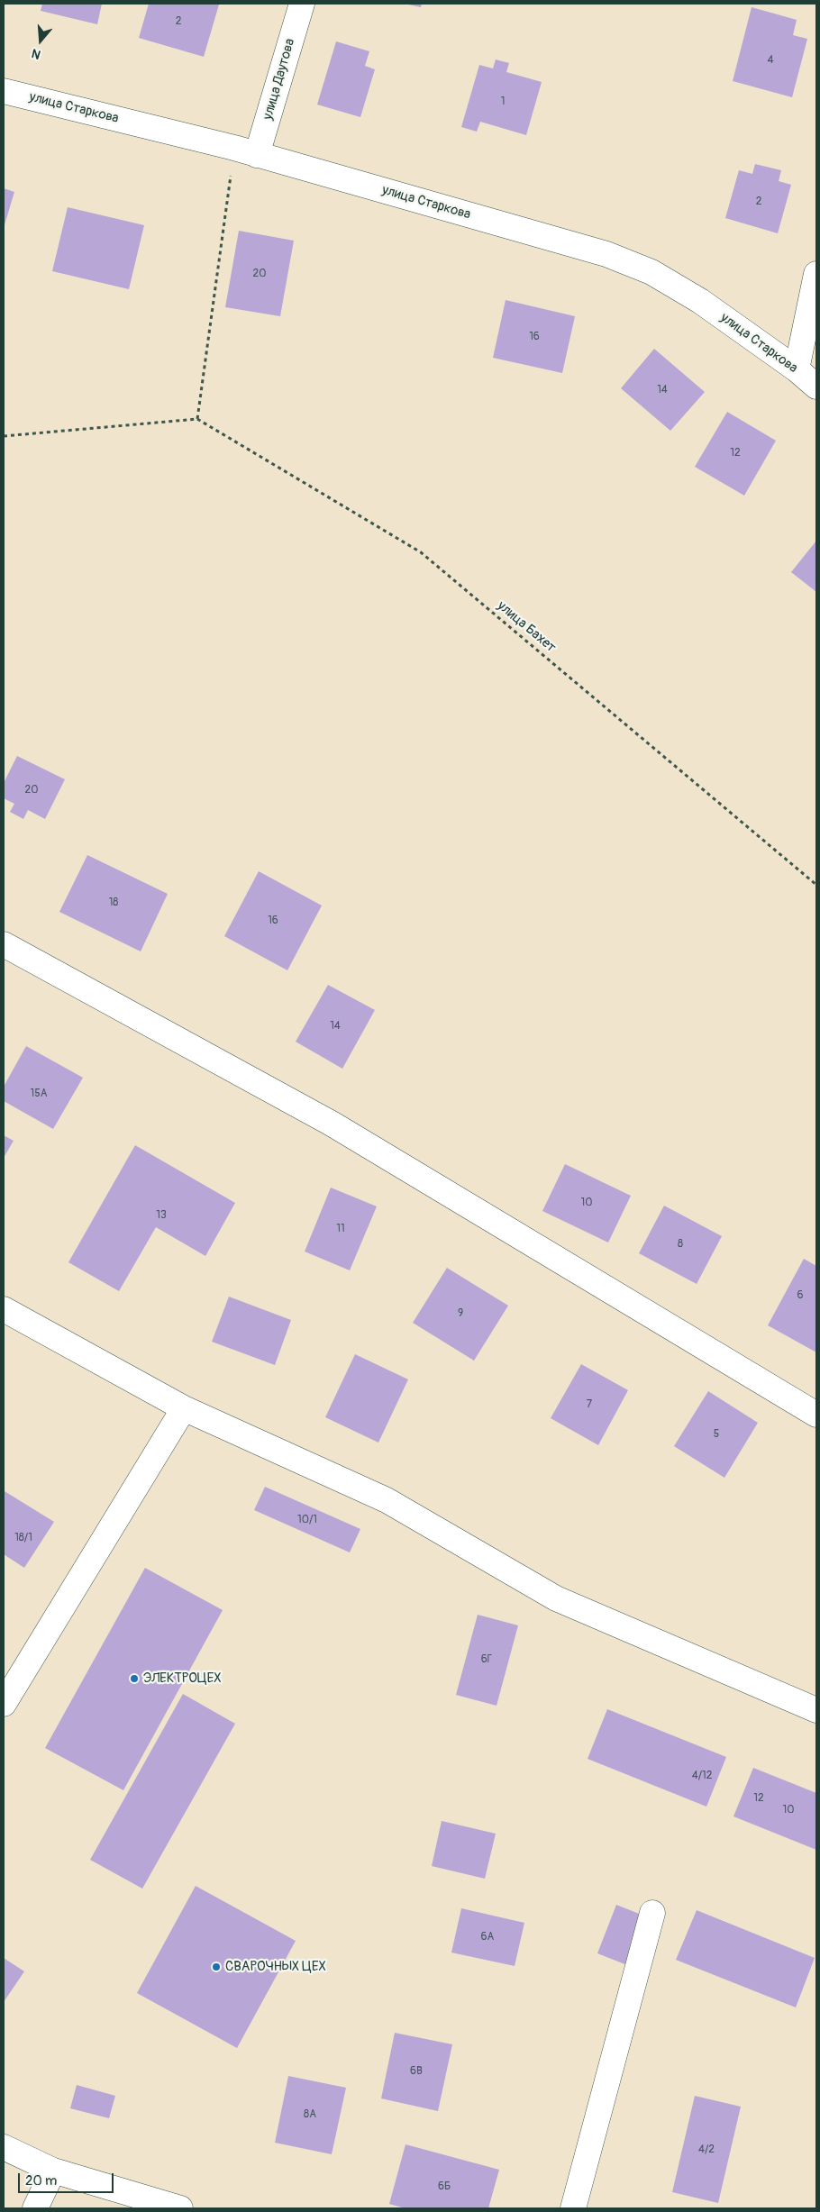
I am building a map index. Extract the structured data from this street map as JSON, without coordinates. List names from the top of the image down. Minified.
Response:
{"streets":{"street":["улица Даутова","улица Старкова"],"path":["улица Бахет"]},"crossings":[["улица Даутова","улица Старкова"]],"places":["ЭЛЕКТРОЦЕХ","СВАРОЧНЫХ ЦЕХ"],"house_numbers":["2","4","1","2","20","16","14","12","20","18","16","14","15А","10","13","11","8","6","9","7","5","10/1","18/1","6Г","4/12","12","10","6А","6В","8А","4/2","6Б"],"scale_bar":"20 m","north":"bottom"}
